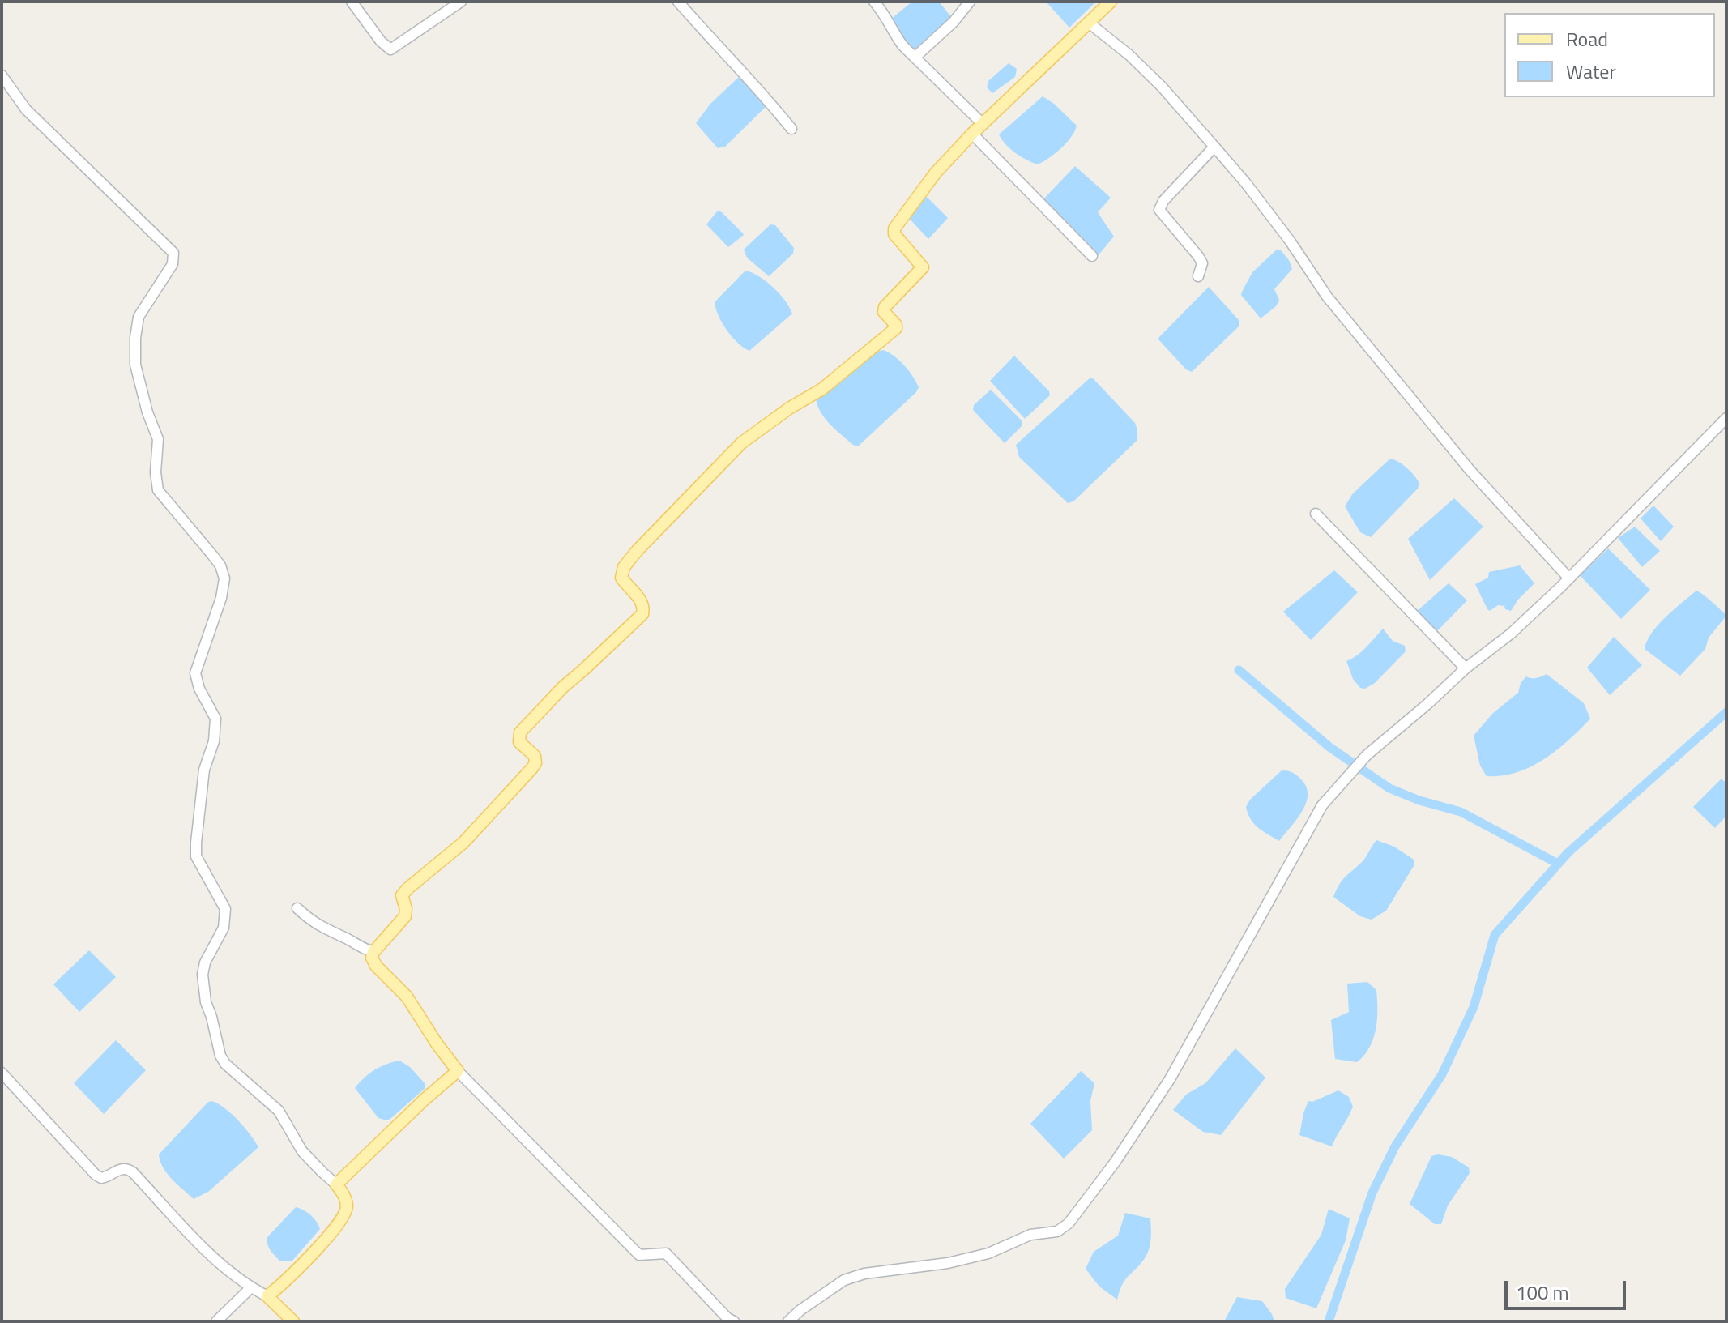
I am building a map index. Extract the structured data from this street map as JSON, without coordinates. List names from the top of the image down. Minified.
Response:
{"legend":["Road","Water"],"scale_bar":"100 m"}
